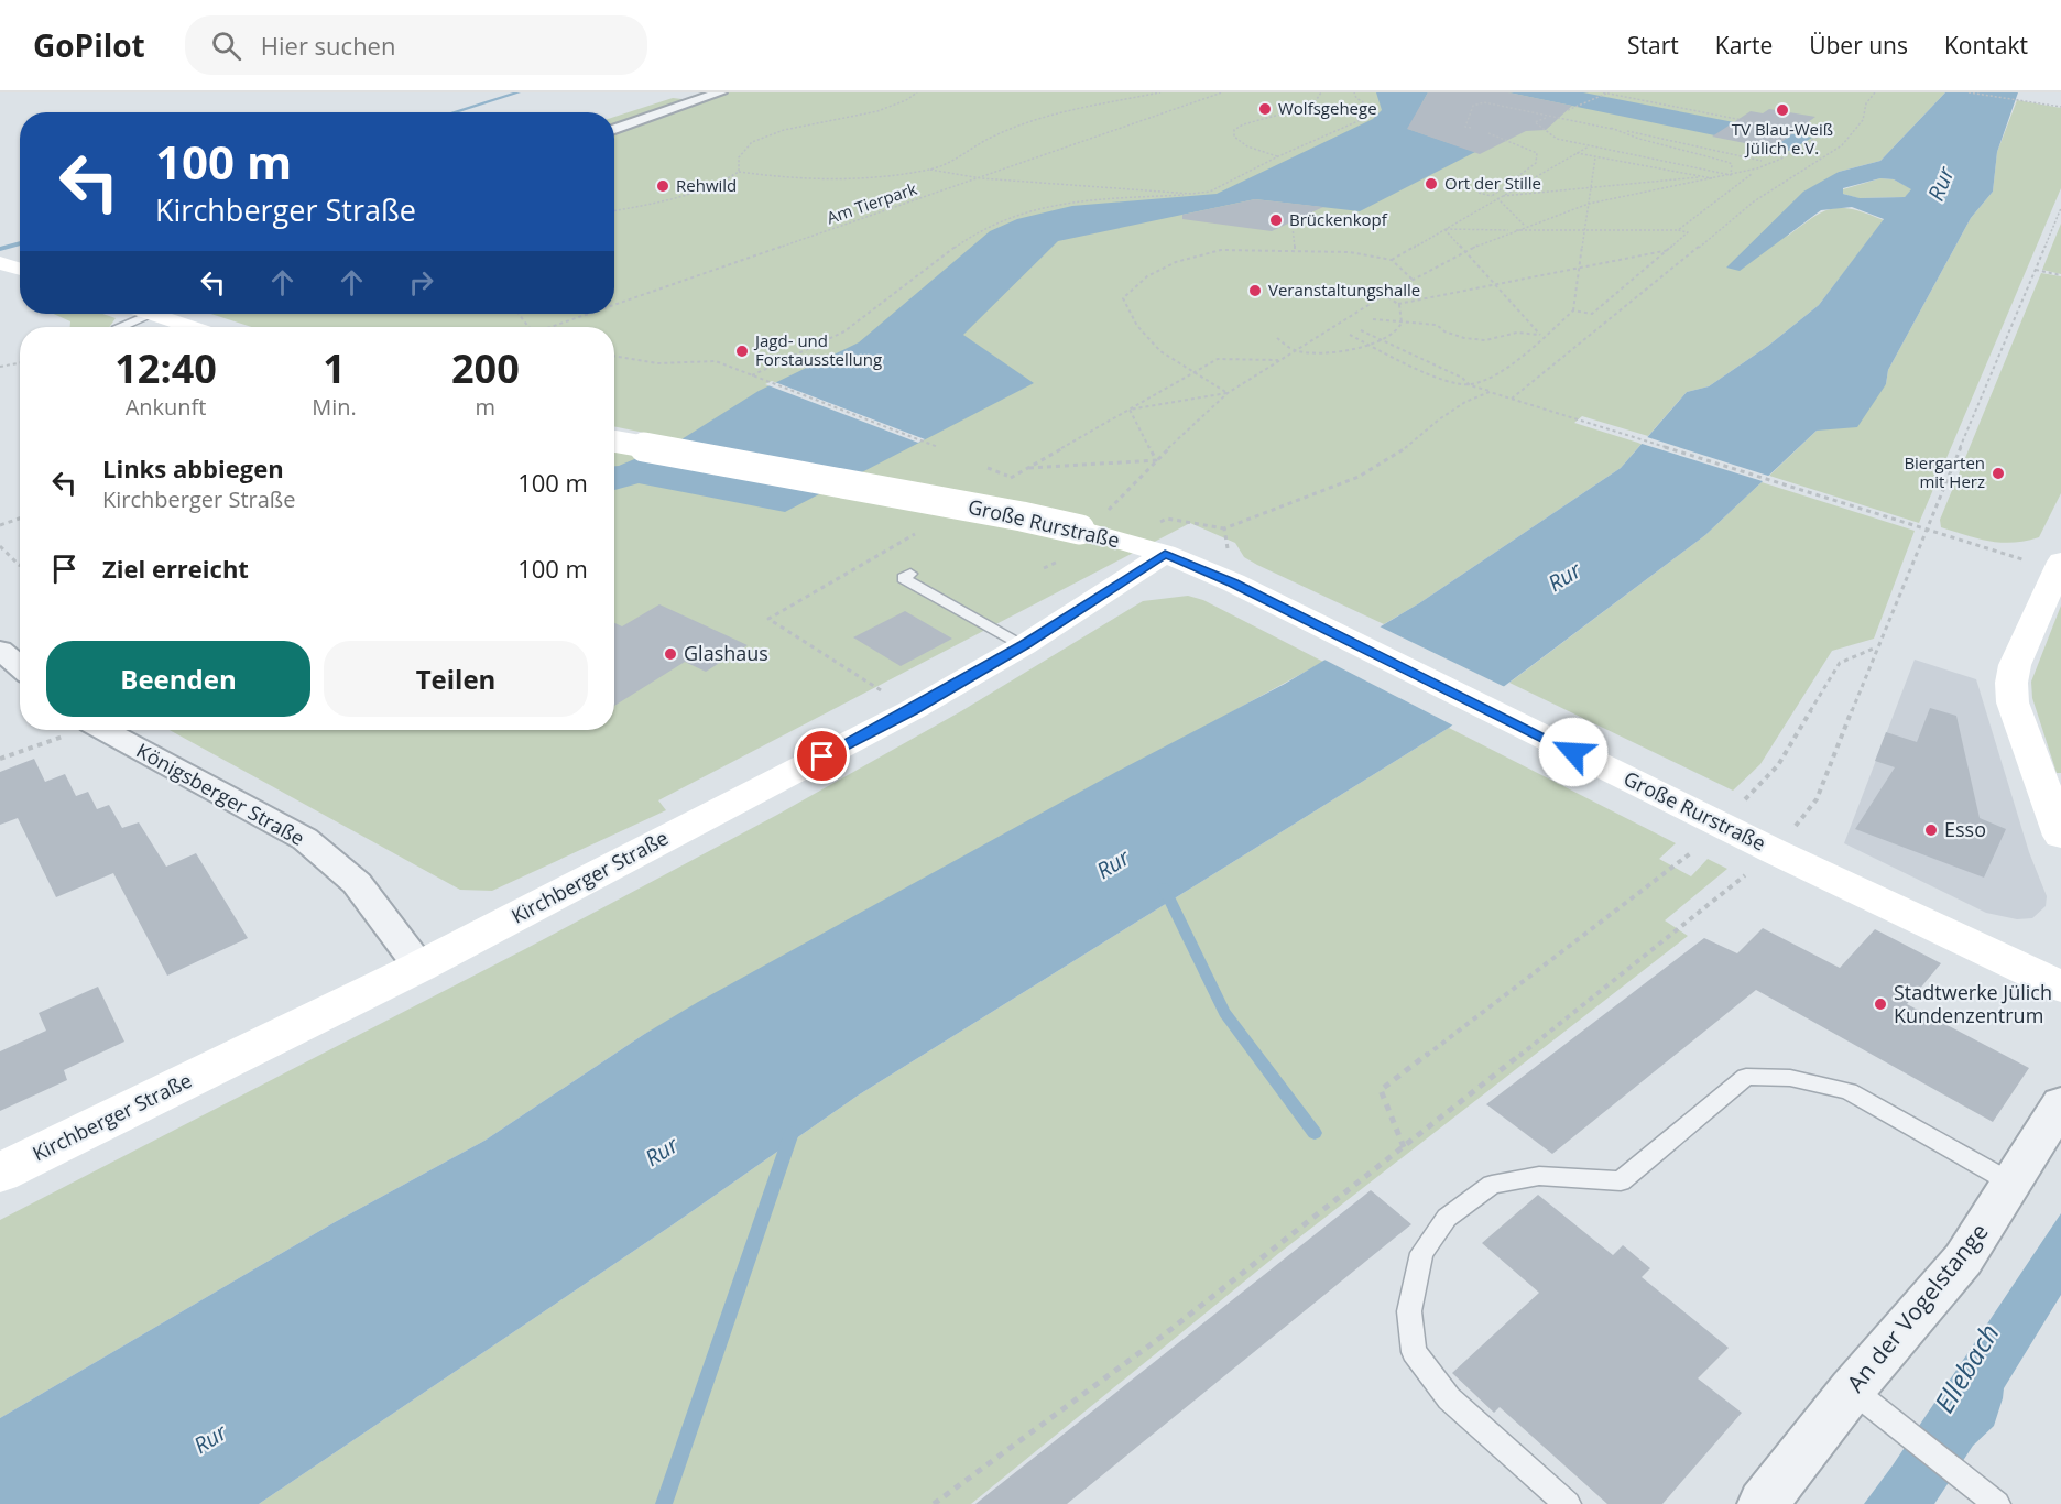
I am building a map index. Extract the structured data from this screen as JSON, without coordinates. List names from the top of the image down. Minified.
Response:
{"streets":{"main road":["Große Rurstraße","Kirchberger Straße"],"street":["Königsberger Straße","An der Vogelstange"],"path":["Am Tierpark"]},"crossings":[["Große Rurstraße","Kirchberger Straße"],["Königsberger Straße","Kirchberger Straße"]],"water":["Rur","Ellebach"],"places":["Wolfsgehege","TV Blau-Weiß Jülich e.V.","Ort der Stille","Rehwild","Brückenkopf","Veranstaltungshalle","Jagd- und Forstausstellung","Biergarten mit Herz","Glashaus","Esso","Stadtwerke Jülich Kundenzentrum"],"page":{"header":"GoPilot","search":"Hier suchen","nav":["Start","Karte","Über uns","Kontakt"],"turn":["100 m","Kirchberger Straße"],"eta":["12:40","Ankunft","1","Min.","200","m"],"list":[{"name":"Links abbiegen","note":"Kirchberger Straße","value":"100 m"},{"name":"Ziel erreicht","value":"100 m"}],"buttons":["Beenden","Teilen"]}}
